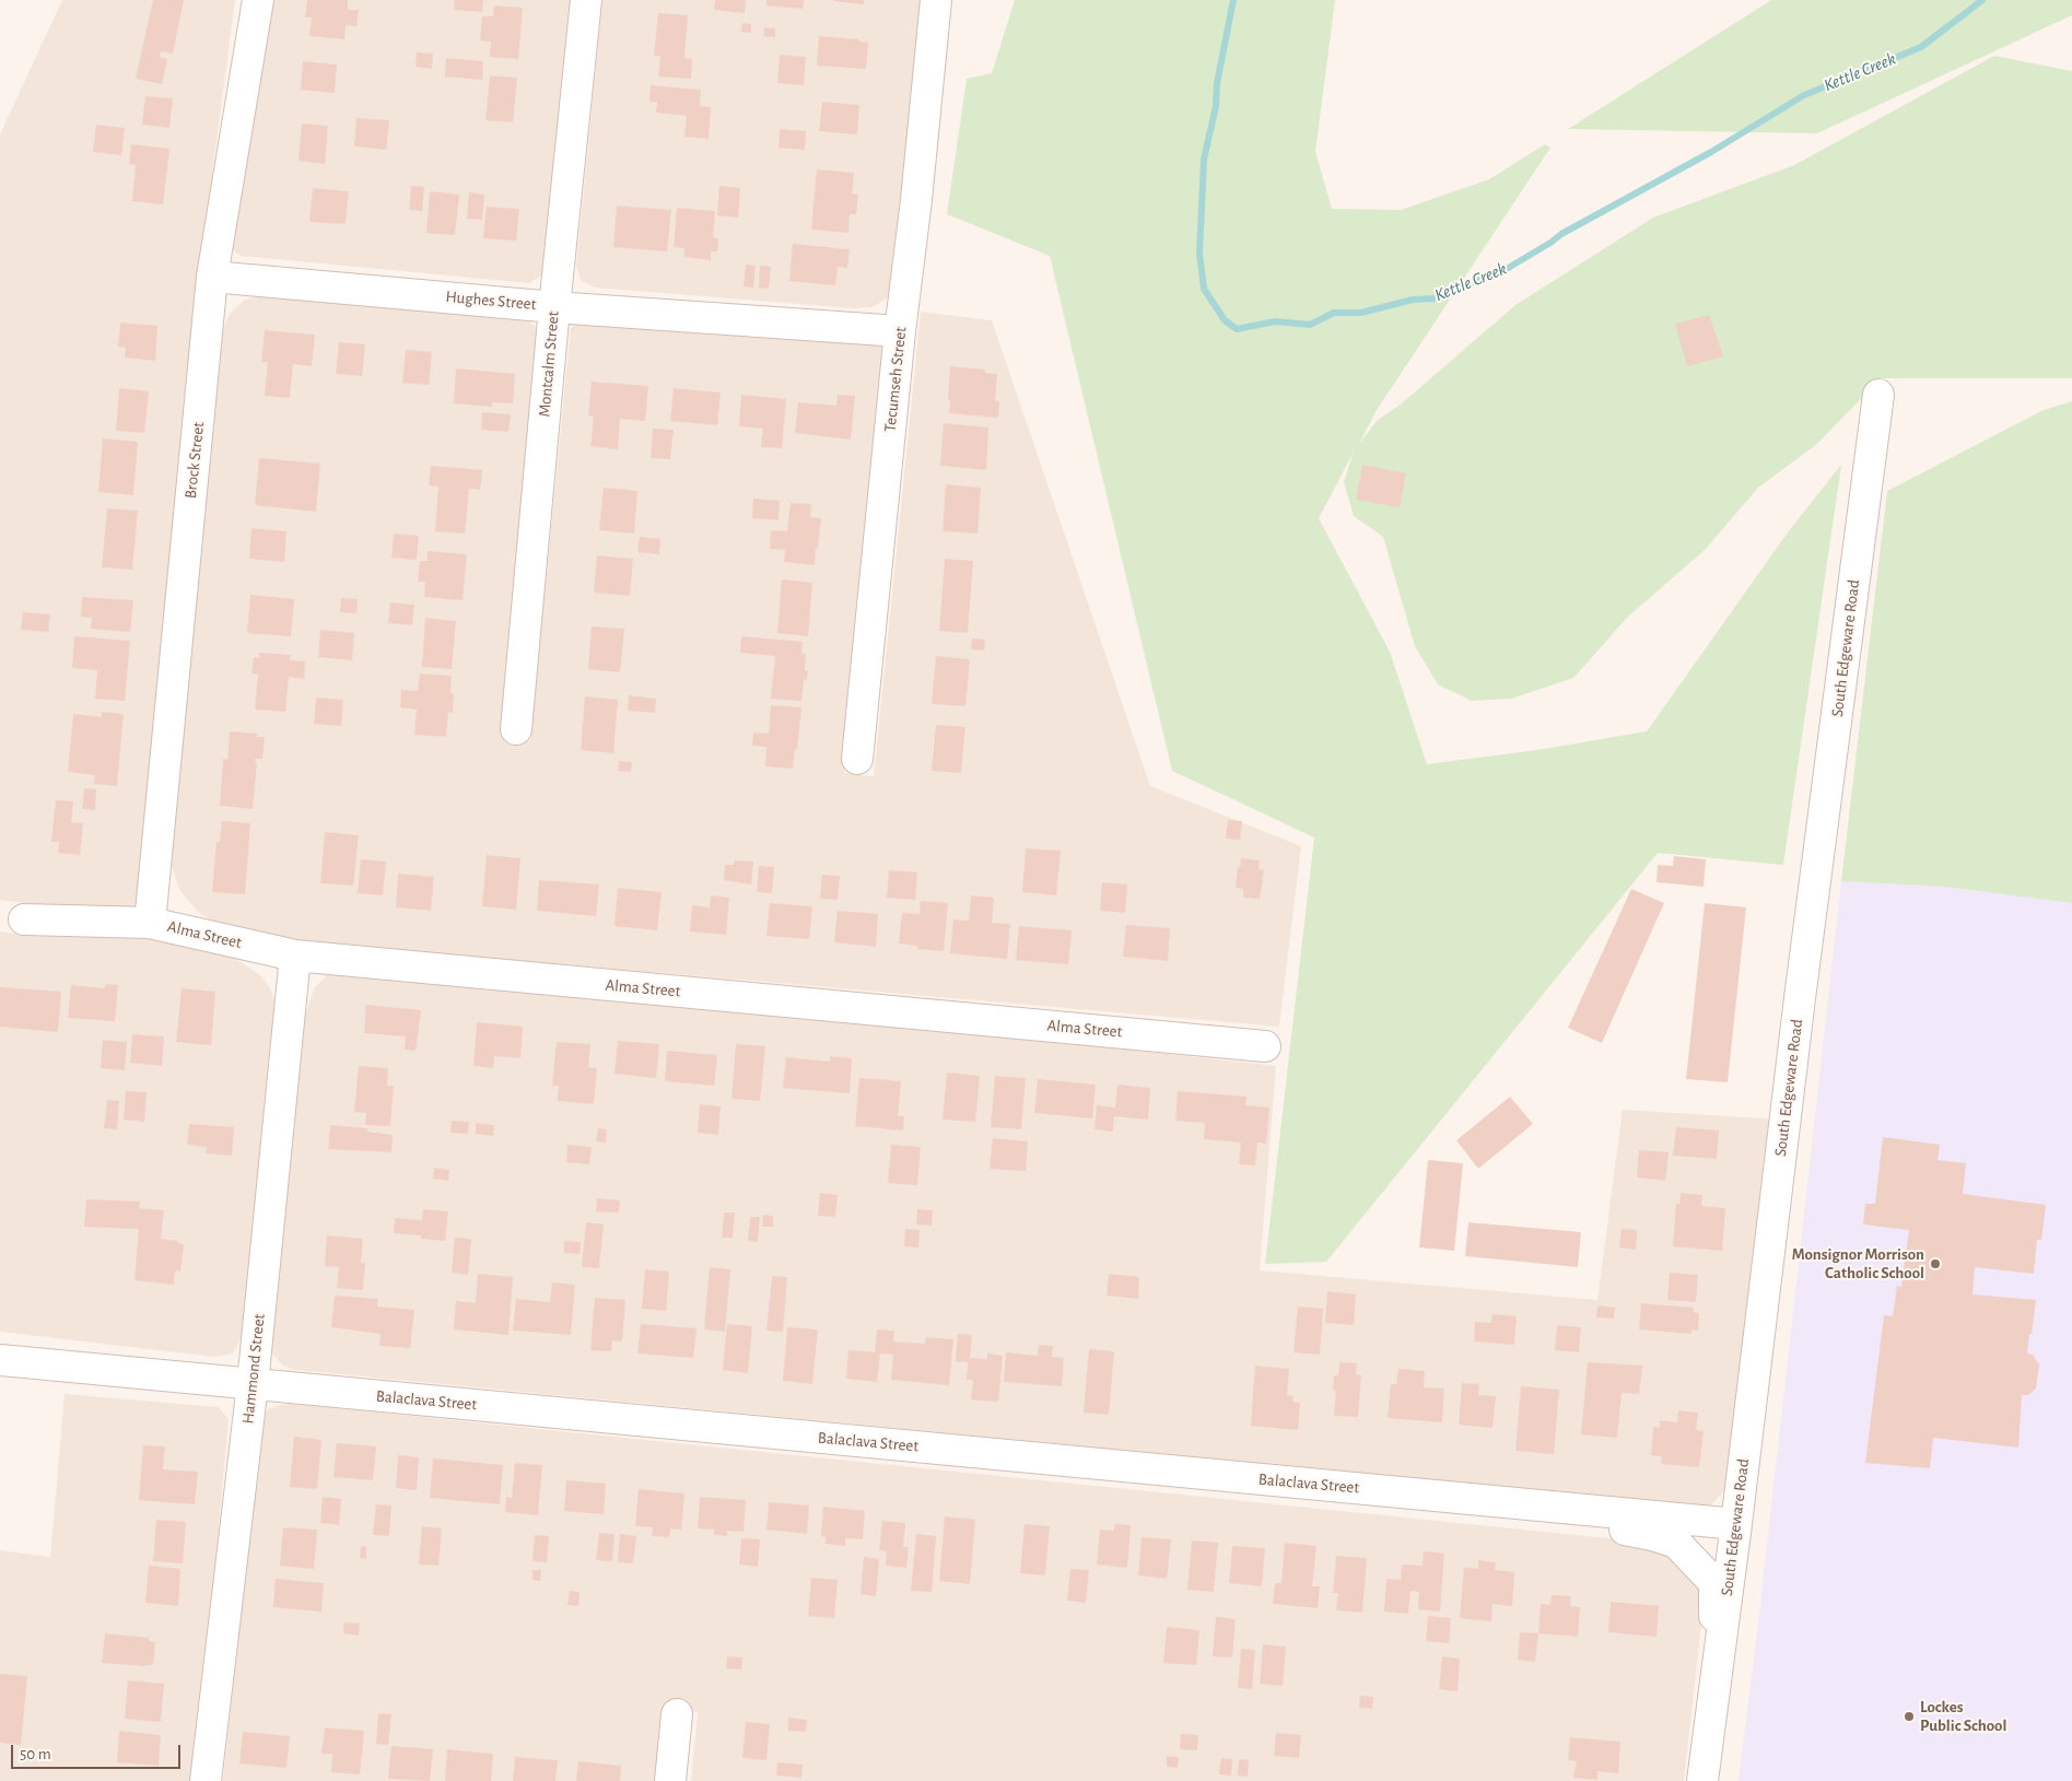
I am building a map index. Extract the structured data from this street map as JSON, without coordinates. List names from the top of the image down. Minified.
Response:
{"streets":{"street":["Hughes Street","Montcalm Street","Tecumseh Street","Brock Street","South Edgeware Road","Alma Street","Hammond Street","Balaclava Street"]},"crossings":[["Hughes Street","Montcalm Street"],["Hughes Street","Tecumseh Street"],["Hughes Street","Brock Street"],["Brock Street","Alma Street"],["South Edgeware Road","Balaclava Street"],["Alma Street","Hammond Street"],["Hammond Street","Balaclava Street"]],"water":["Kettle Creek"],"places":["Monsignor Morrison Catholic School","Lockes Public School"],"scale_bar":"50 m"}
